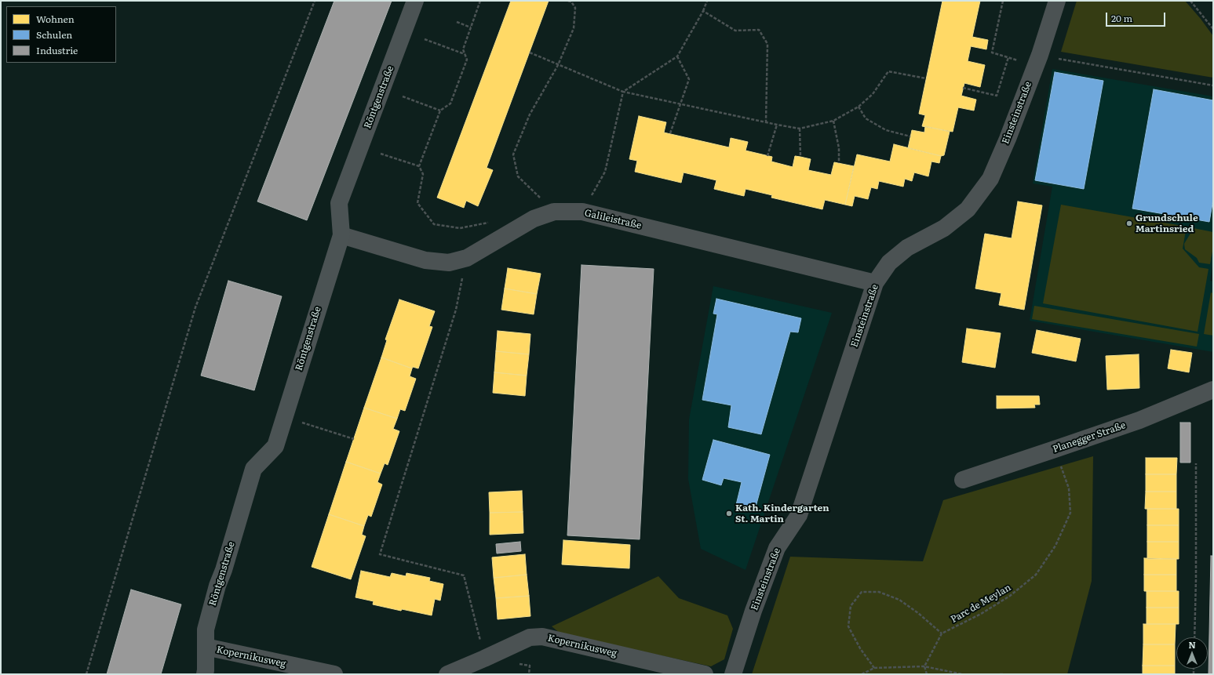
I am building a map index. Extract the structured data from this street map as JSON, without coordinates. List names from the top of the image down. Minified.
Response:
{"streets":{"street":["Röntgenstraße","Einsteinstraße","Galileistraße","Planegger Straße","Kopernikusweg"],"path":["Parc de Meylan"]},"crossings":[["Röntgenstraße","Galileistraße"],["Röntgenstraße","Kopernikusweg"],["Einsteinstraße","Galileistraße"],["Planegger Straße","Parc de Meylan"]],"places":["Grundschule Martinsried","Kath. Kindergarten St. Martin"],"legend":["Wohnen","Schulen","Industrie"],"scale_bar":"20 m","north":"top"}
